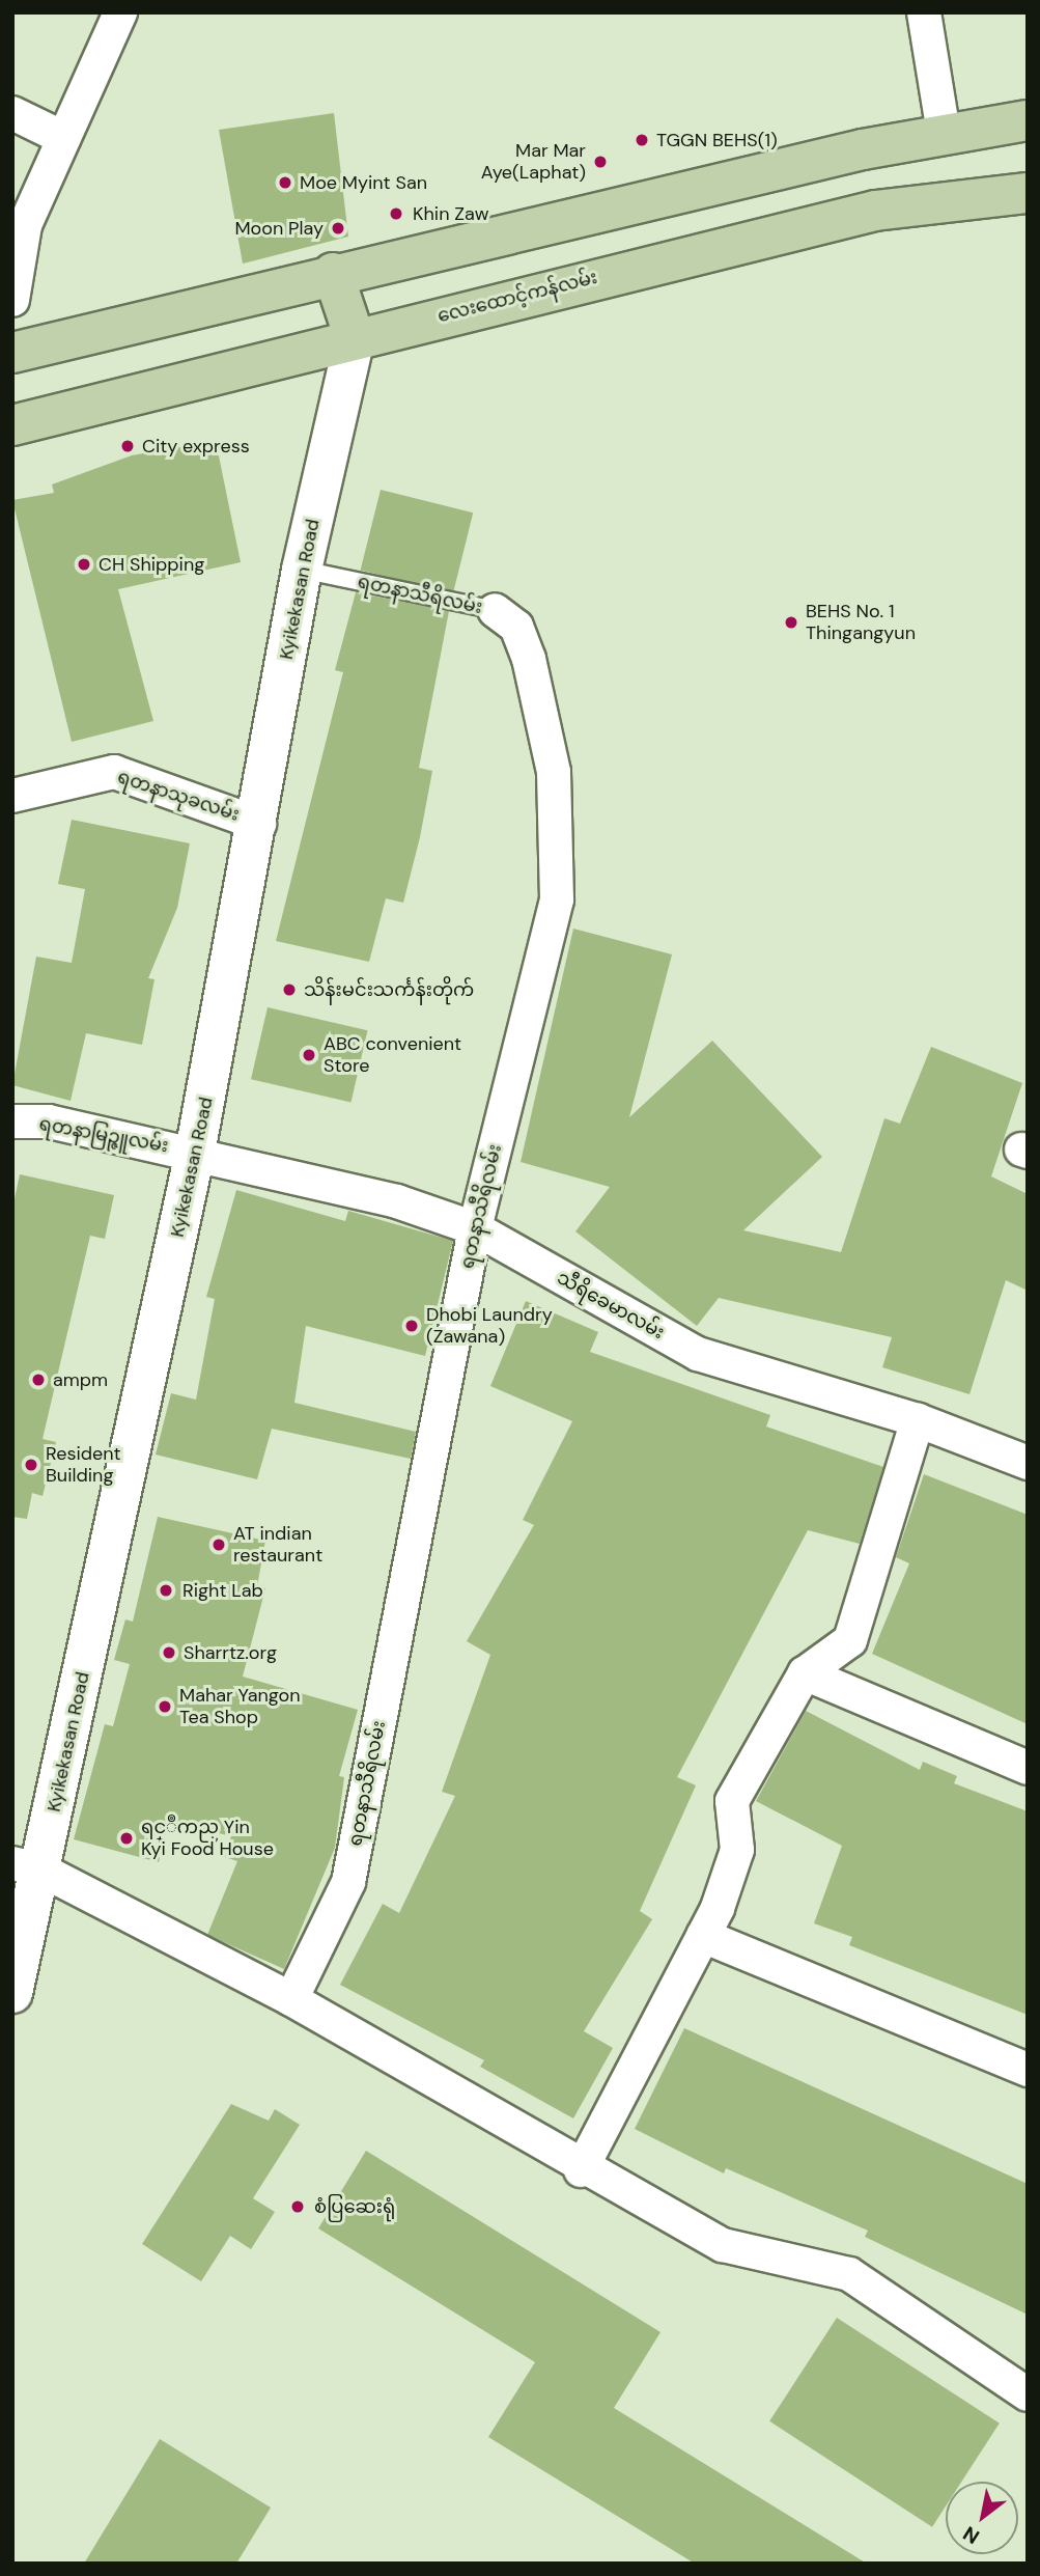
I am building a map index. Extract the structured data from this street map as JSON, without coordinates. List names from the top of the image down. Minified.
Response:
{"streets":{"main road":["လေးထောင့်ကန်လမ်း"],"street":["Kyikekasan Road","ရတနာသီရိလမ်း","ရတနာသုခလမ်း","ရတနာမြဉ္ဇူလမ်း","သီရိခေမာလမ်း"]},"crossings":[["လေးထောင့်ကန်လမ်း","Kyikekasan Road"],["Kyikekasan Road","ရတနာသီရိလမ်း"],["Kyikekasan Road","ရတနာသုခလမ်း"],["Kyikekasan Road","ရတနာမြဉ္ဇူလမ်း"],["Kyikekasan Road","သီရိခေမာလမ်း"],["ရတနာသီရိလမ်း","သီရိခေမာလမ်း"],["ရတနာမြဉ္ဇူလမ်း","သီရိခေမာလမ်း"]],"places":["TGGN BEHS(1)","Mar Mar Aye(Laphat)","Moe Myint San","Khin Zaw","Moon Play","City express","CH Shipping","BEHS No. 1 Thingangyun","သိန်းမင်းသင်္ကန်းတိုက်","ABC convenient Store","Dhobi Laundry (Zawana)","ampm","Resident Building","AT indian restaurant","Right Lab","Sharrtz.org","Mahar Yangon Tea Shop","ရင္ဳကည္ Yin Kyi Food House","စံပြဆေးရုံ"],"north":"bottom left"}
